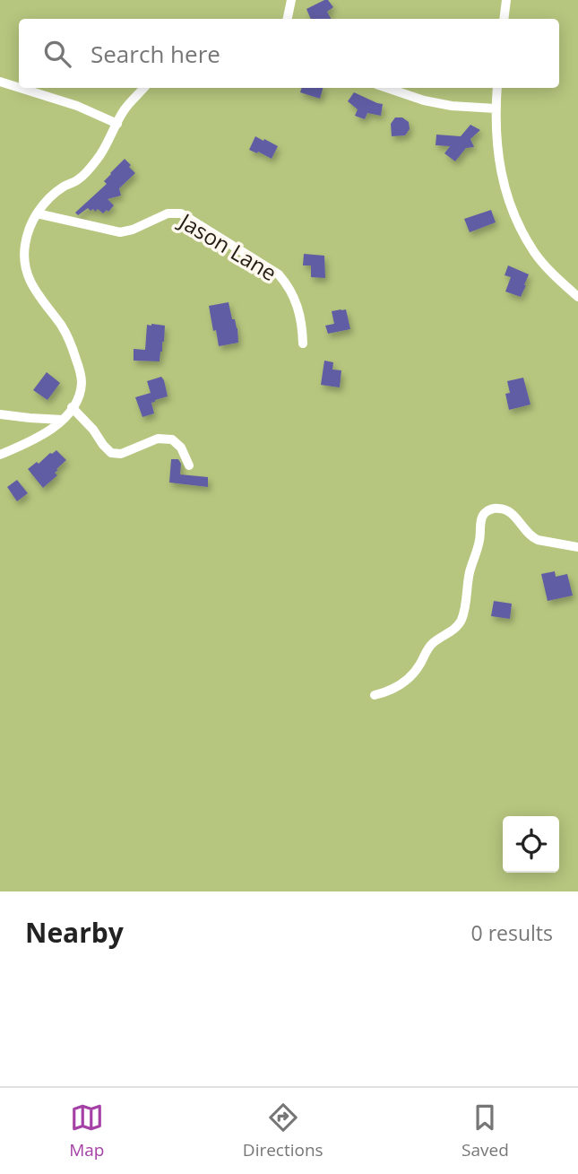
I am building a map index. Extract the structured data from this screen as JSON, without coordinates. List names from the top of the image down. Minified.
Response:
{"streets":{"street":["Jason Lane"]},"page":{"search":"Search here","heading":["Nearby","0 results"],"nav":["Map","Directions","Saved"]}}
